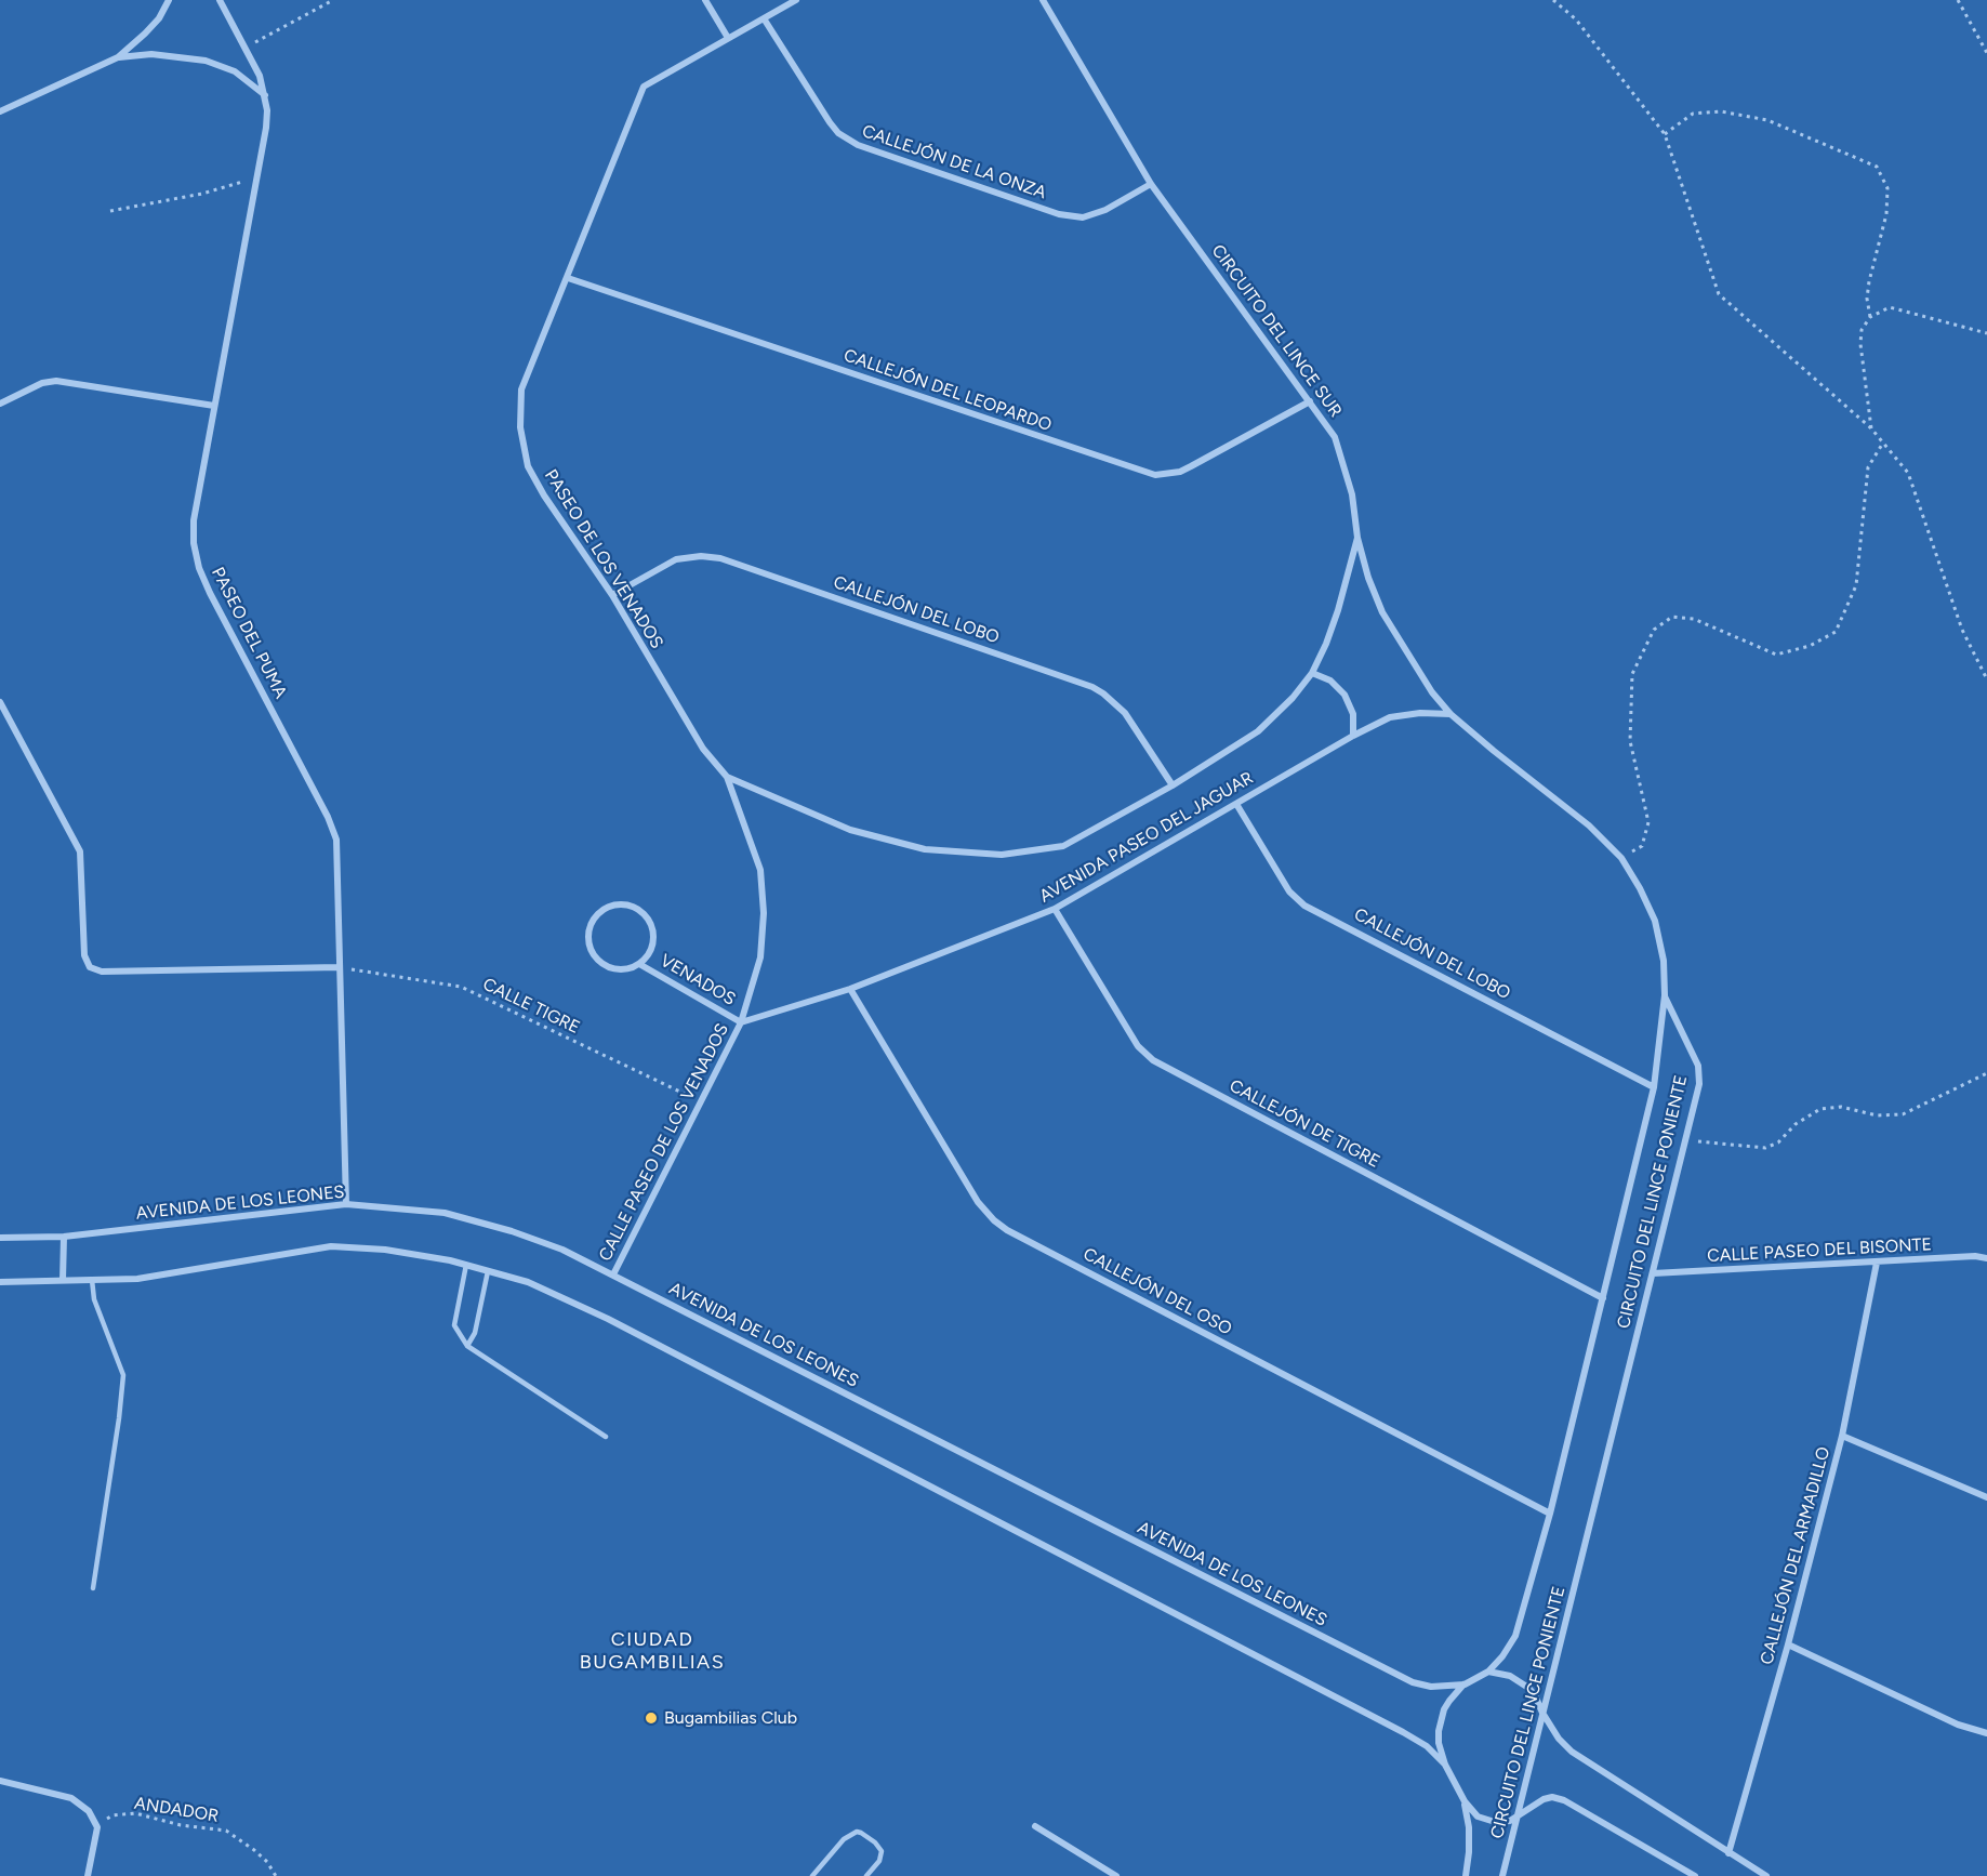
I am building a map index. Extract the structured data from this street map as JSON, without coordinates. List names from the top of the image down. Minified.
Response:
{"streets":{"street":["CALLEJÓN DE LA ONZA","CIRCUITO DEL LINCE SUR","CALLEJÓN DEL LEOPARDO","PASEO DE LOS VENADOS","CALLEJÓN DEL LOBO","PASEO DEL PUMA","AVENIDA PASEO DEL JAGUAR","VENADOS","CALLEJÓN DE TIGRE","CALLE PASEO DE LOS VENADOS","CIRCUITO DEL LINCE PONIENTE","AVENIDA DE LOS LEONES","CALLE PASEO DEL BISONTE","CALLEJÓN DEL OSO","CALLEJÓN DEL ARMADILLO"],"path":["CALLE TIGRE","ANDADOR"]},"crossings":[["CALLEJÓN DE LA ONZA","CIRCUITO DEL LINCE SUR"],["CALLEJÓN DE LA ONZA","PASEO DE LOS VENADOS"],["CIRCUITO DEL LINCE SUR","CALLEJÓN DEL LEOPARDO"],["CIRCUITO DEL LINCE SUR","AVENIDA PASEO DEL JAGUAR"],["CIRCUITO DEL LINCE SUR","CIRCUITO DEL LINCE PONIENTE"],["CALLEJÓN DEL LEOPARDO","PASEO DE LOS VENADOS"],["PASEO DE LOS VENADOS","CALLEJÓN DEL LOBO"],["PASEO DE LOS VENADOS","AVENIDA PASEO DEL JAGUAR"],["PASEO DE LOS VENADOS","VENADOS"],["PASEO DE LOS VENADOS","CALLE PASEO DE LOS VENADOS"],["CALLEJÓN DEL LOBO","AVENIDA PASEO DEL JAGUAR"],["CALLEJÓN DEL LOBO","CIRCUITO DEL LINCE PONIENTE"],["PASEO DEL PUMA","CALLE TIGRE"],["PASEO DEL PUMA","AVENIDA DE LOS LEONES"],["AVENIDA PASEO DEL JAGUAR","VENADOS"],["AVENIDA PASEO DEL JAGUAR","CALLEJÓN DE TIGRE"],["AVENIDA PASEO DEL JAGUAR","CALLE PASEO DE LOS VENADOS"],["AVENIDA PASEO DEL JAGUAR","CALLEJÓN DEL OSO"],["VENADOS","CALLE PASEO DE LOS VENADOS"],["CALLE TIGRE","CALLE PASEO DE LOS VENADOS"],["CALLEJÓN DE TIGRE","CIRCUITO DEL LINCE PONIENTE"],["CALLE PASEO DE LOS VENADOS","AVENIDA DE LOS LEONES"],["CIRCUITO DEL LINCE PONIENTE","AVENIDA DE LOS LEONES"],["CIRCUITO DEL LINCE PONIENTE","CALLE PASEO DEL BISONTE"],["CIRCUITO DEL LINCE PONIENTE","CALLEJÓN DEL OSO"],["CALLE PASEO DEL BISONTE","CALLEJÓN DEL ARMADILLO"]],"districts":["CIUDAD BUGAMBILIAS"],"places":["Bugambilias Club"]}
